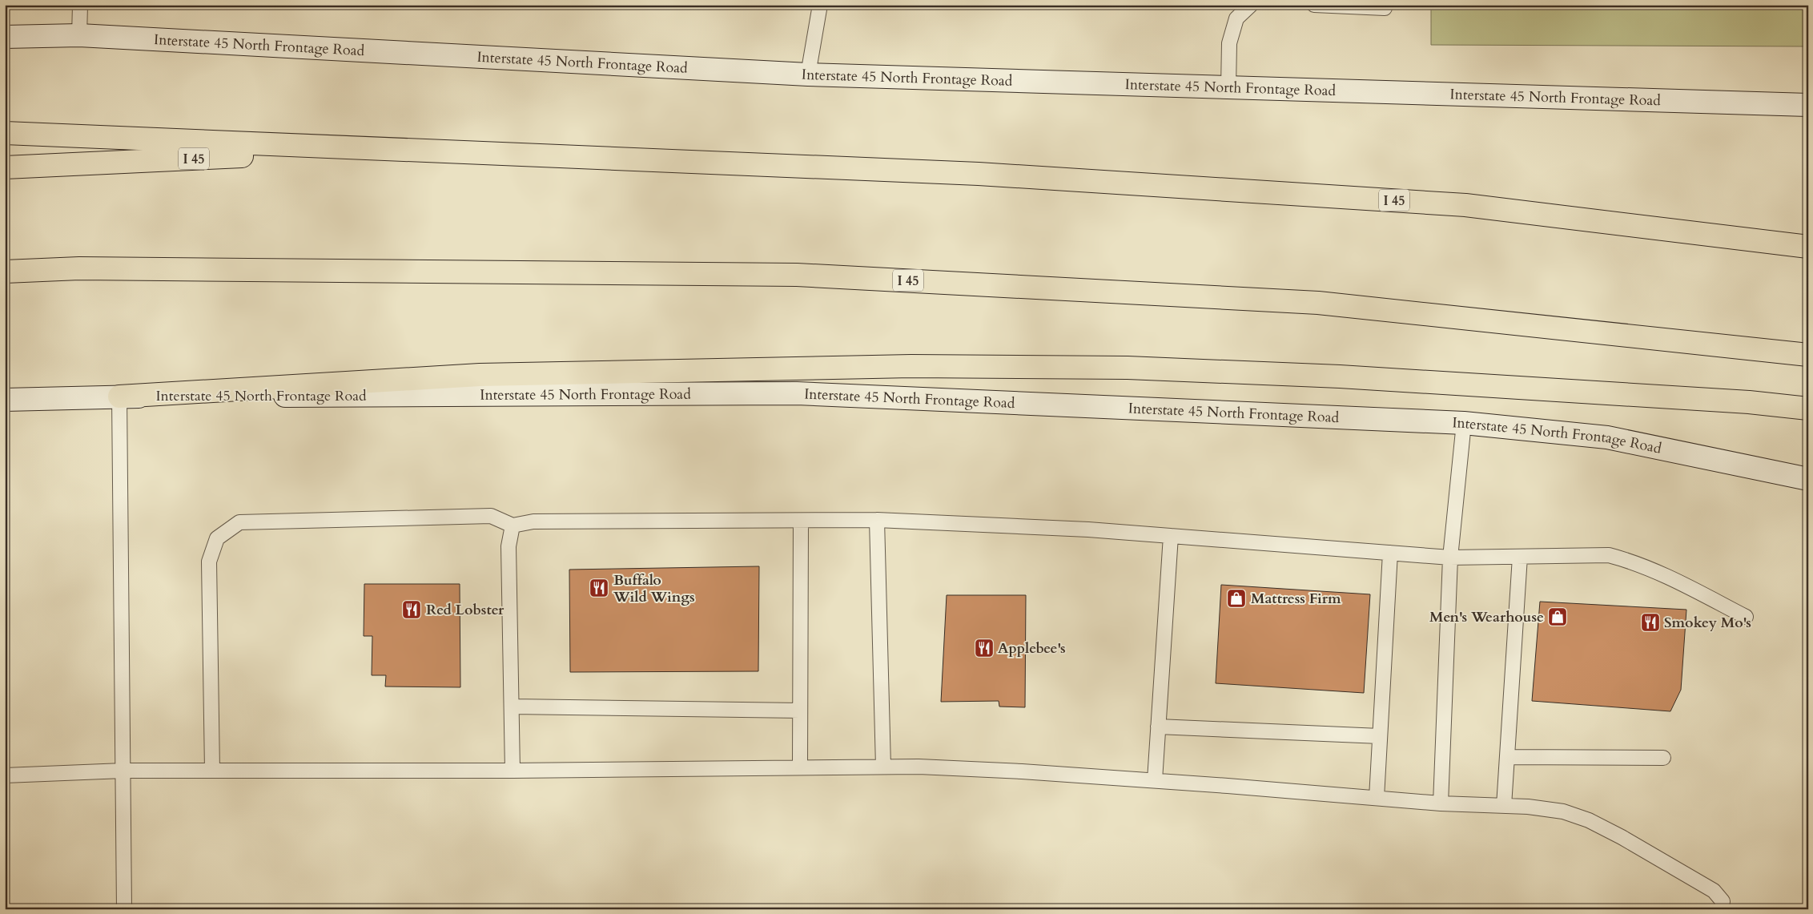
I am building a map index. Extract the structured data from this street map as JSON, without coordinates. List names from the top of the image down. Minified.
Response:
{"streets":{"highway":["I 45"],"main road":["Interstate 45 North Frontage Road"]},"places":{"restaurant":["Buffalo Wild Wings","Red Lobster","Smokey Mo's","Applebee's"],"shop":["Mattress Firm","Men's Wearhouse"]}}
